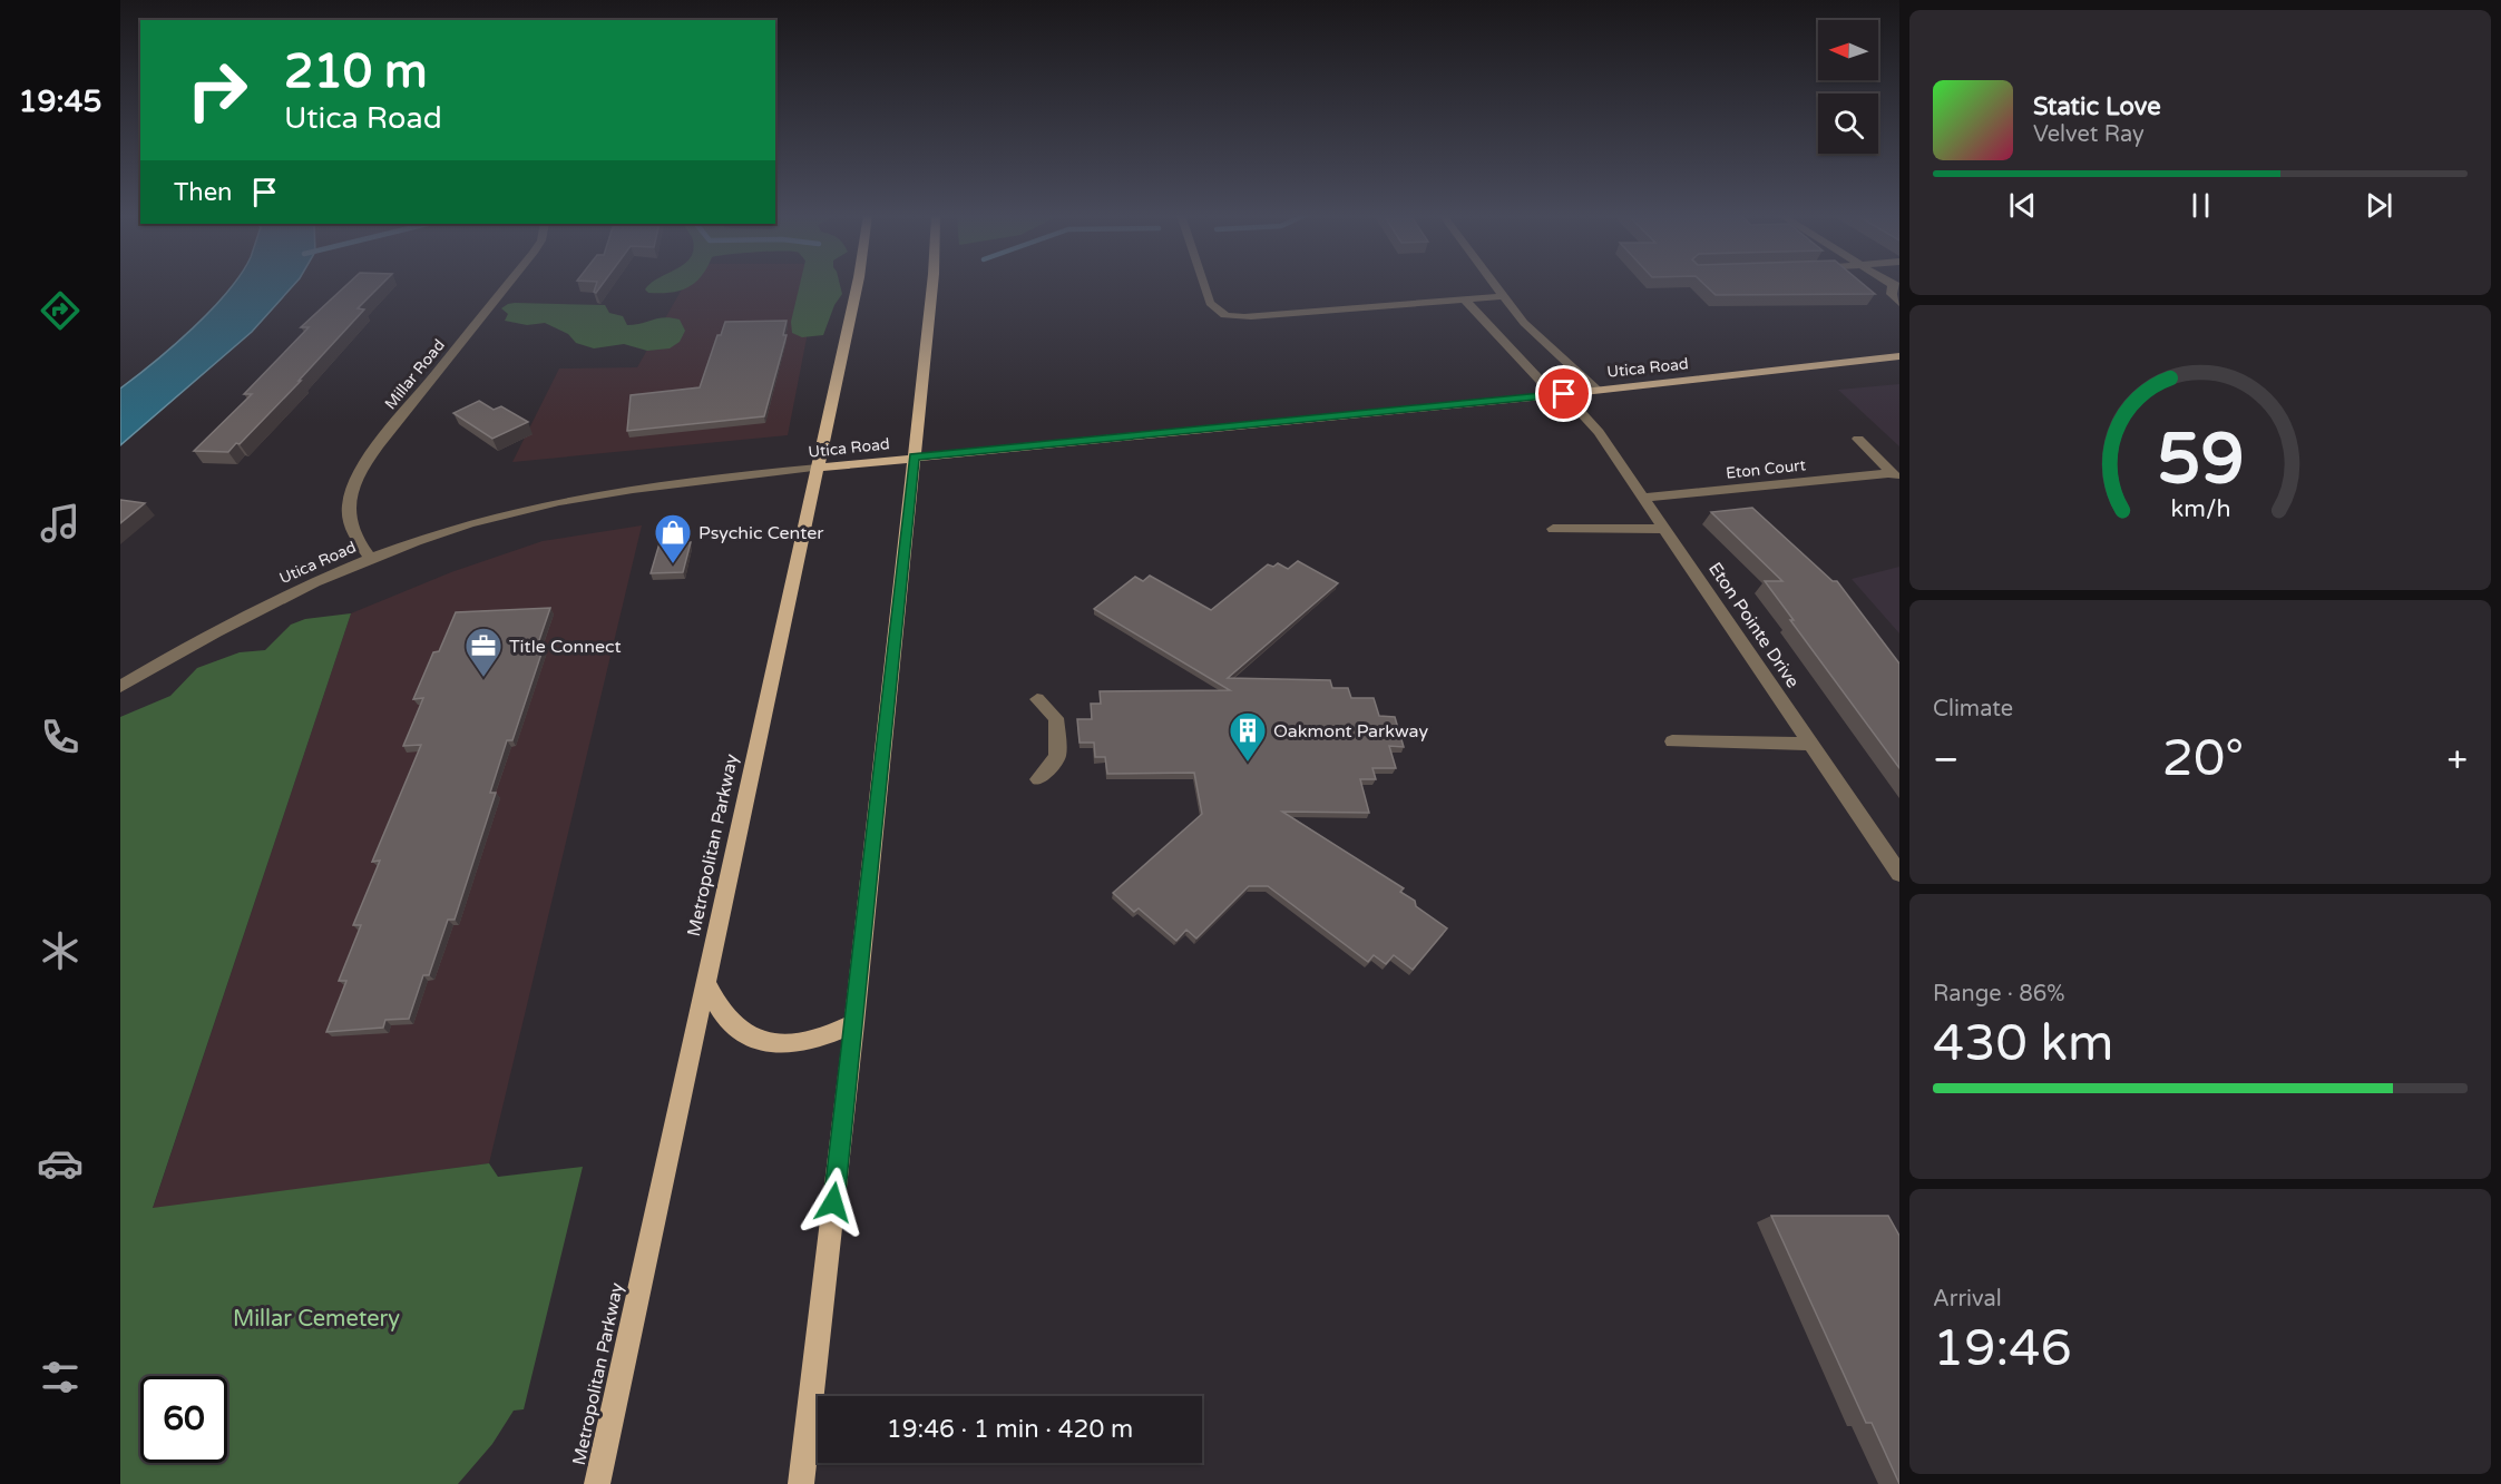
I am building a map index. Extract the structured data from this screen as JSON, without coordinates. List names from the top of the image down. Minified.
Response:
{"streets":{"main road":["Utica Road","Metropolitan Parkway"],"street":["Millar Road","Eton Court","Eton Pointe Drive"]},"crossings":[["Utica Road","Millar Road"],["Utica Road","Eton Pointe Drive"],["Utica Road","Metropolitan Parkway"],["Eton Court","Eton Pointe Drive"]],"parks":["Millar Cemetery"],"places":{"shop":["Psychic Center"],"office":["Title Connect"],"building":["Oakmont Parkway"]},"north":"left","page":{"tabs":"19:45","turn":["210 m","Utica Road"],"song":["Static Love","Velvet Ray"],"then":"Then","tile":["Climate",["Range · 86%","430 km"],["Arrival","19:46"]],"heat":["−","20°","+"],"limit":"60","trip":"19:46 · 1 min · 420 m","gauge":["59","km/h"]}}
